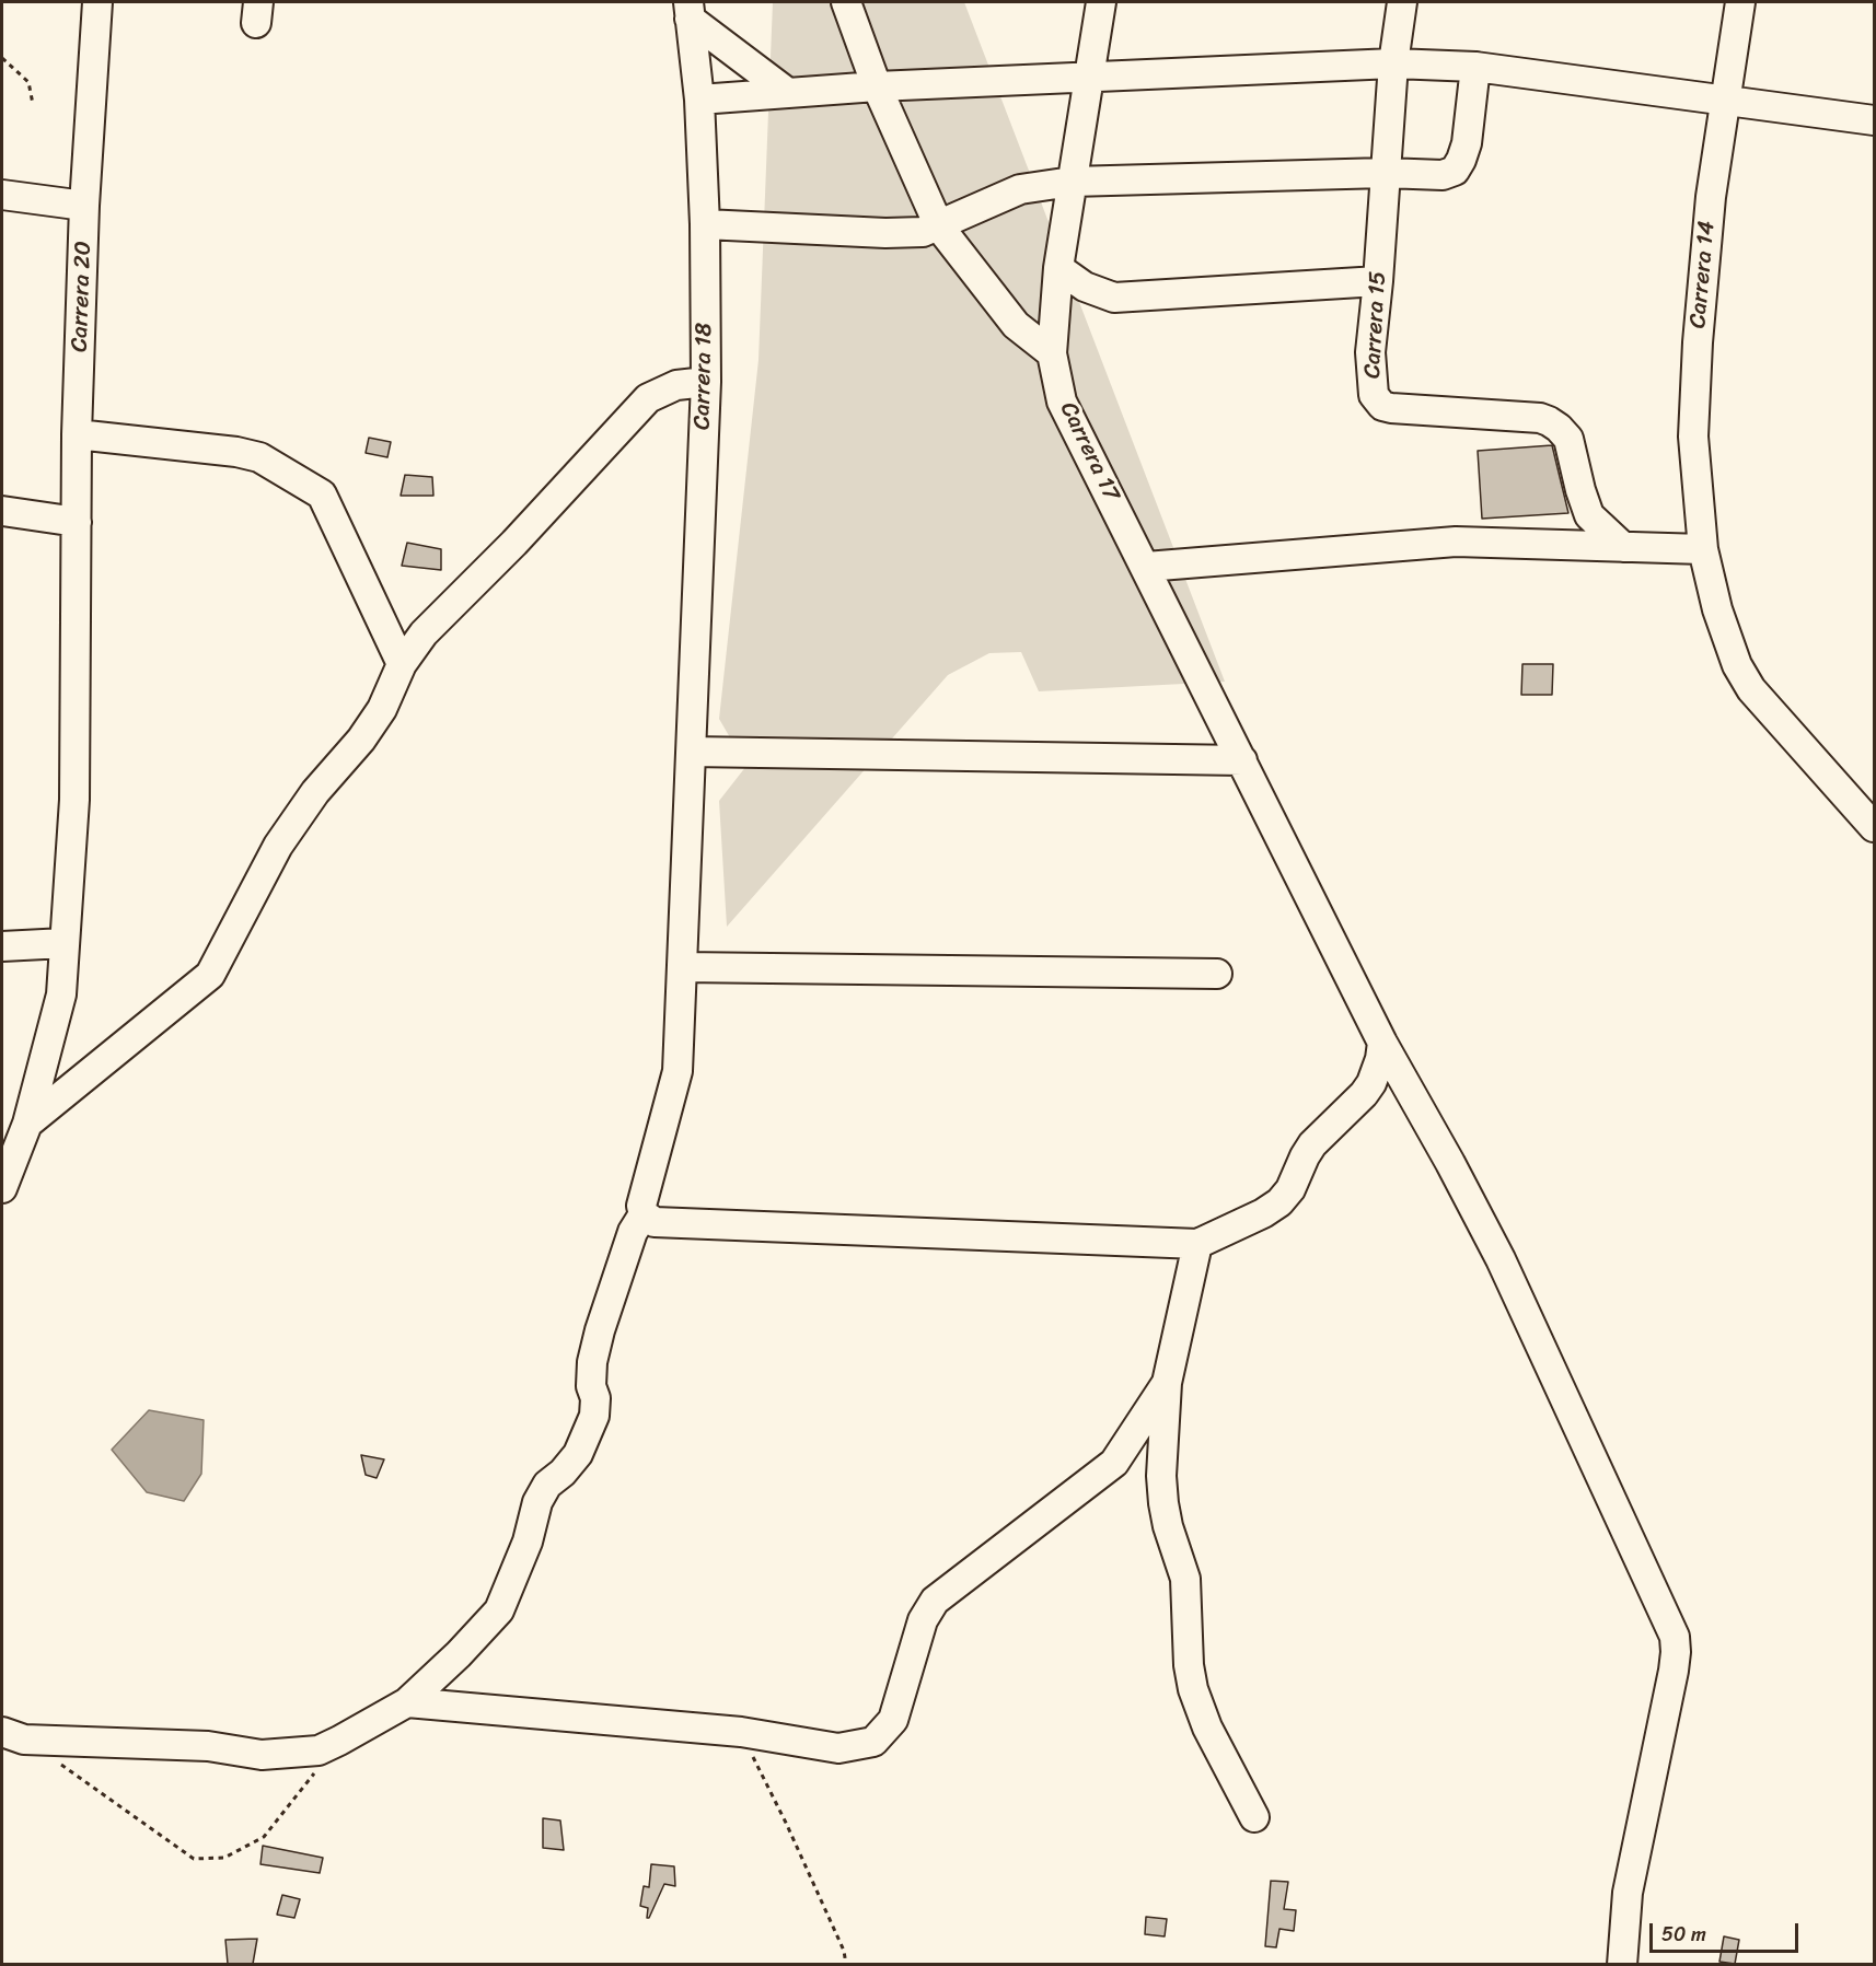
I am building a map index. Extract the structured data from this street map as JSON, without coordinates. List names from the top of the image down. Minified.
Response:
{"streets":{"street":["Carrera 14","Carrera 20","Carrera 15","Carrera 18","Carrera 17"]},"scale_bar":"50 m"}
